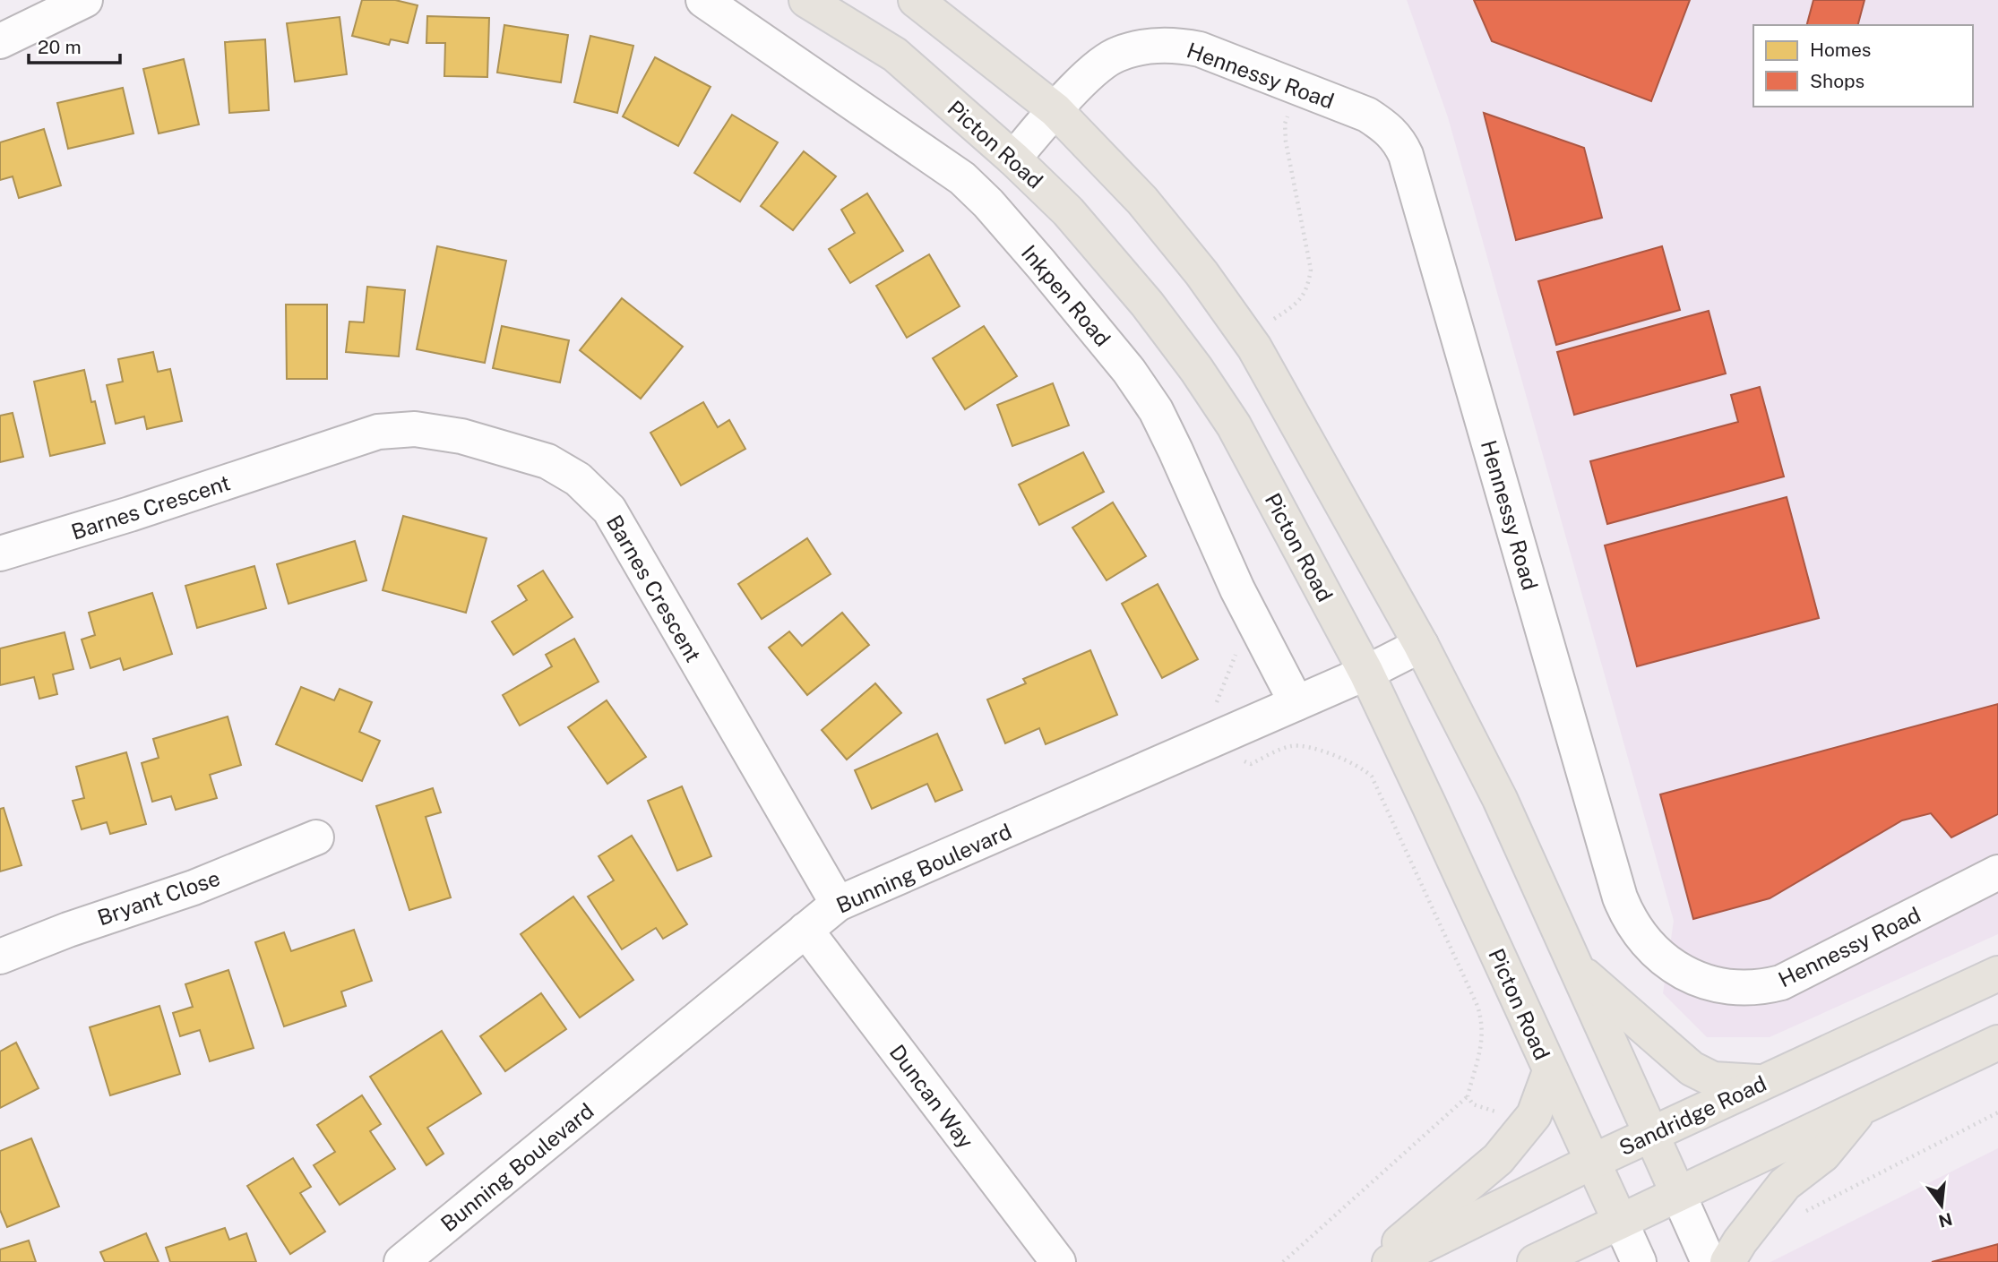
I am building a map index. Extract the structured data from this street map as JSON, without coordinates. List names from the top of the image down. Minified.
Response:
{"streets":{"main road":["Picton Road","Sandridge Road"],"street":["Hennessy Road","Inkpen Road","Barnes Crescent","Bunning Boulevard","Bryant Close","Duncan Way"]},"crossings":[["Hennessy Road","Picton Road"],["Picton Road","Bunning Boulevard"],["Picton Road","Sandridge Road"],["Inkpen Road","Bunning Boulevard"],["Barnes Crescent","Bunning Boulevard"],["Bunning Boulevard","Duncan Way"]],"legend":["Homes","Shops"],"scale_bar":"20 m","north":"bottom"}
